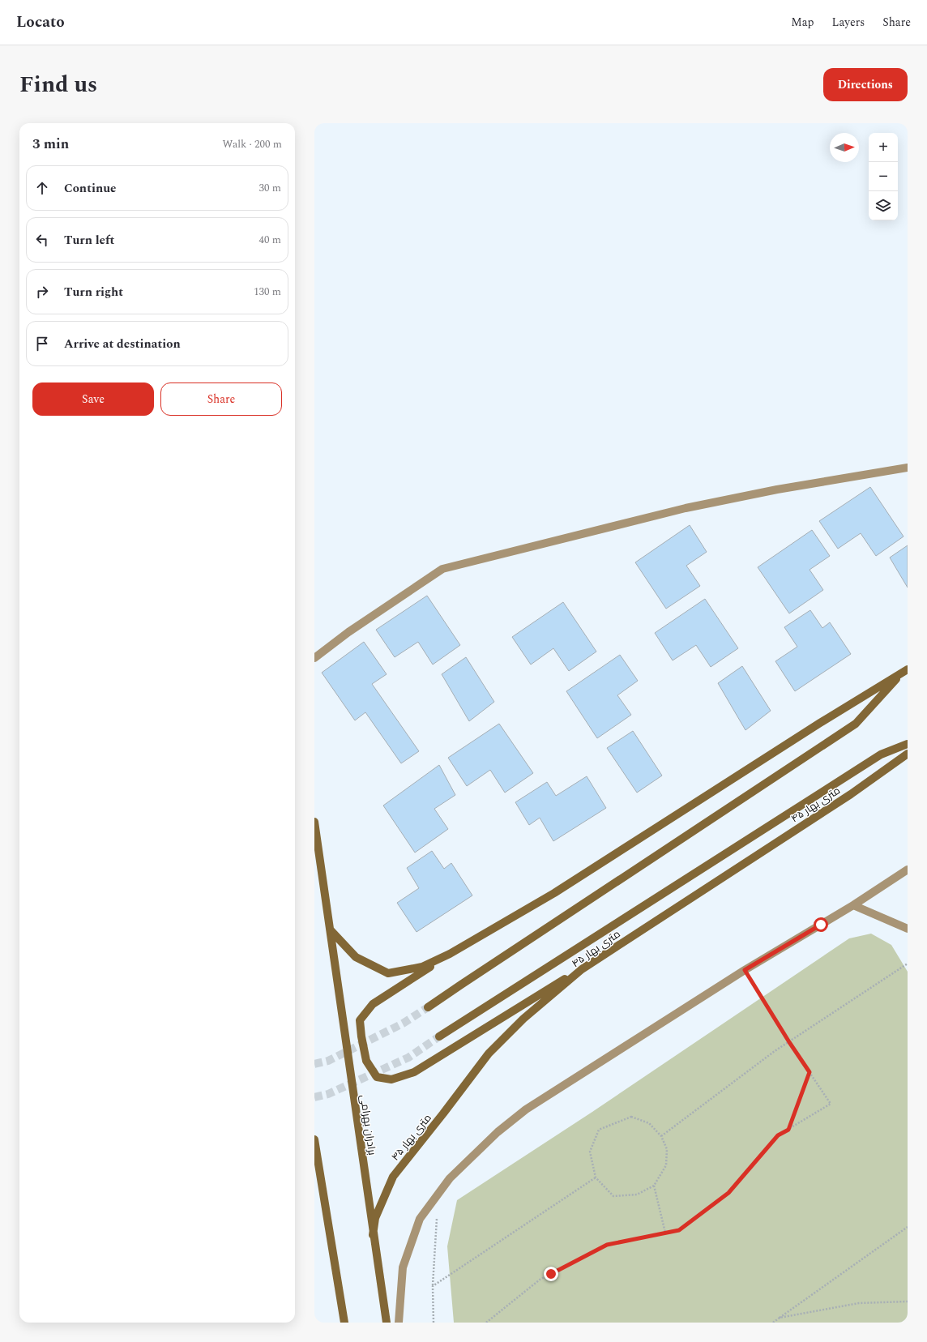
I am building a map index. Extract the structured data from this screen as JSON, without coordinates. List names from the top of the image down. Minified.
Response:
{"streets":{"main road":["۴۵ متری بهار","برادران بهرامی"]},"crossings":[["۴۵ متری بهار","برادران بهرامی"]],"north":"right","page":{"header":"Locato","nav":["Map","Layers","Share"],"title":"Find us","buttons":["Directions",["Save","Share"]],"heading":["3 min","Walk · 200 m"],"map_buttons":["+","−"],"list":[["Continue","30 m"],["Turn left","40 m"],["Turn right","130 m"],"Arrive at destination"]}}
